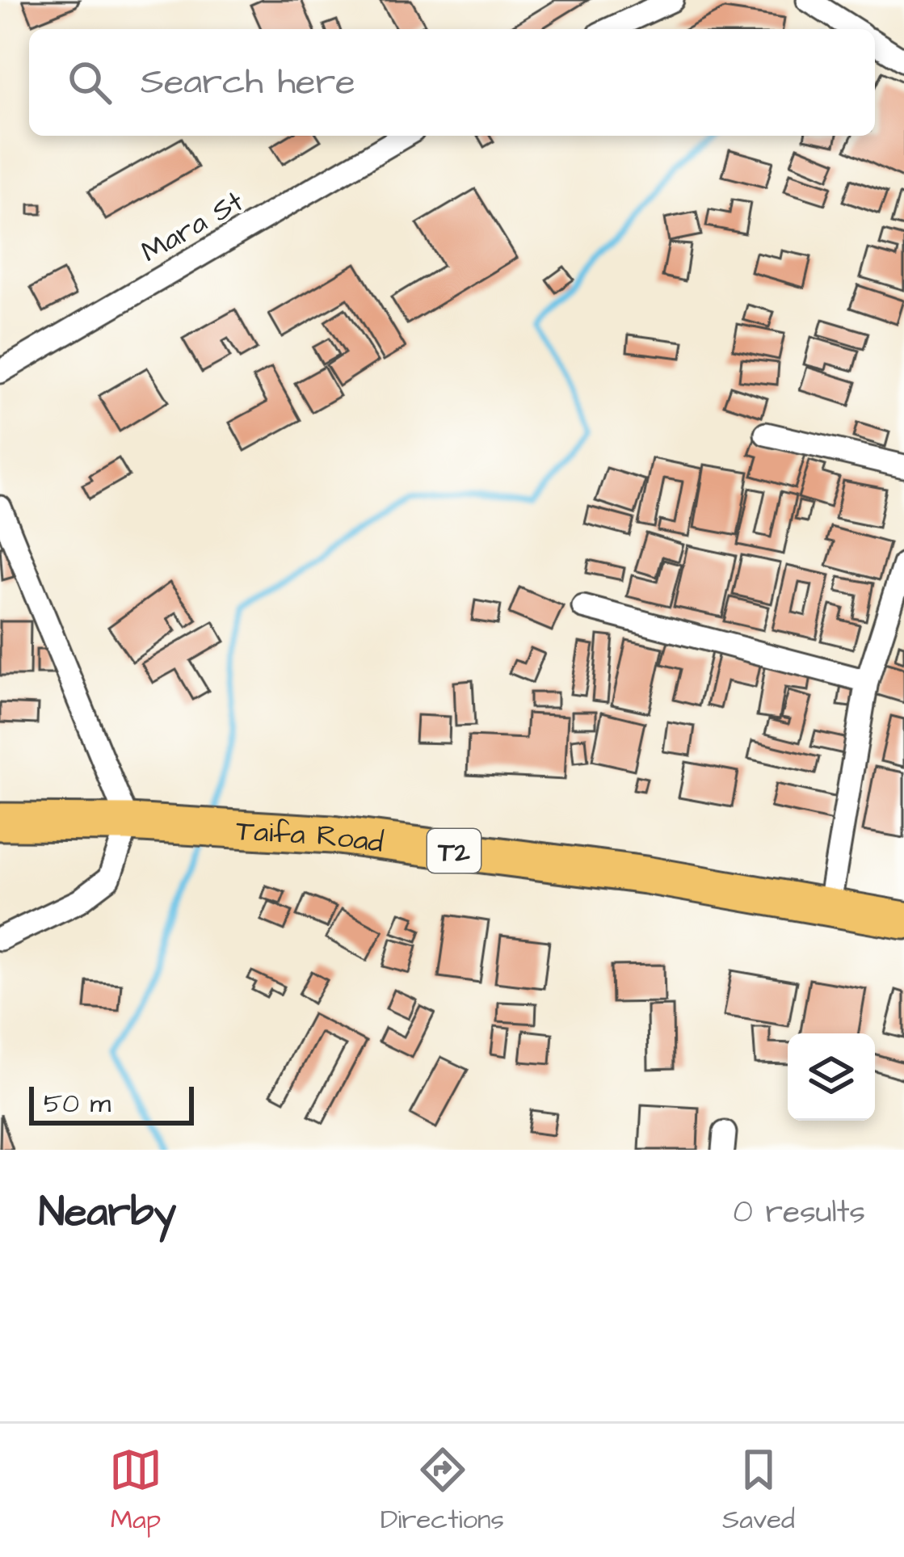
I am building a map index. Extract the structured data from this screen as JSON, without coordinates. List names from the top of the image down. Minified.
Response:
{"streets":{"highway":["Taifa Road","T2"],"street":["Mara St"]},"scale_bar":"50 m","page":{"search":"Search here","scale":"50 m","heading":["Nearby","0 results"],"nav":["Map","Directions","Saved"]}}
